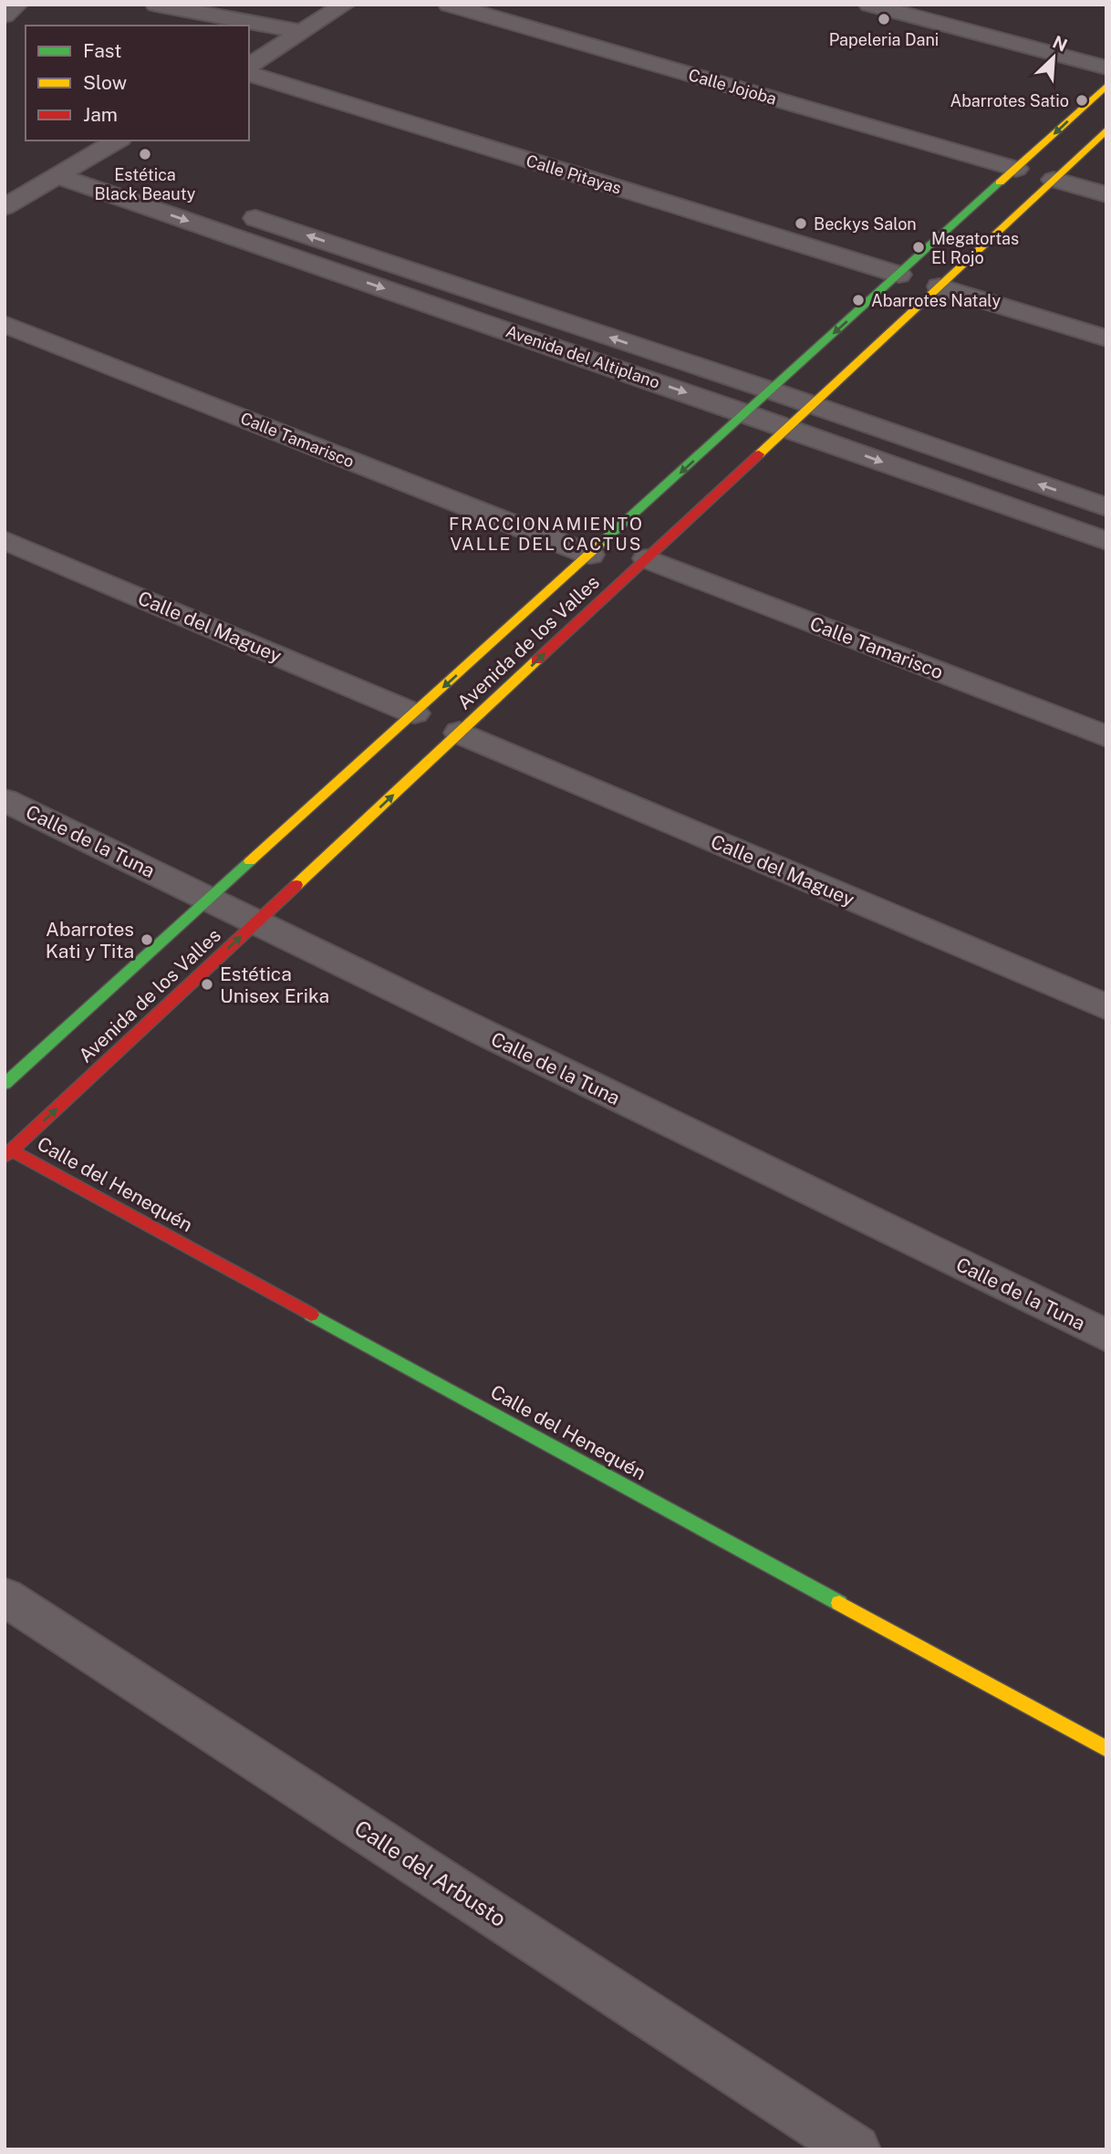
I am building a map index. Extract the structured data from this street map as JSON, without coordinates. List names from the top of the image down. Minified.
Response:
{"streets":{"street":["Calle Jojoba","Calle Pitayas","Avenida del Altiplano","Calle Tamarisco","Calle del Maguey","Avenida de los Valles","Calle de la Tuna","Calle del Henequén","Calle del Arbusto"]},"crossings":[["Calle Jojoba","Avenida de los Valles"],["Calle Pitayas","Avenida de los Valles"],["Avenida del Altiplano","Avenida de los Valles"],["Calle Tamarisco","Avenida de los Valles"],["Calle del Maguey","Avenida de los Valles"],["Avenida de los Valles","Calle de la Tuna"],["Avenida de los Valles","Calle del Henequén"]],"districts":["FRACCIONAMIENTO VALLE DEL CACTUS"],"places":["Papeleria Dani","Abarrotes Satio","Estética Black Beauty","Beckys Salon","Megatortas El Rojo","Abarrotes Nataly","Abarrotes Kati y Tita","Estética Unisex Erika"],"legend":["Fast","Slow","Jam"],"north":"top right"}
